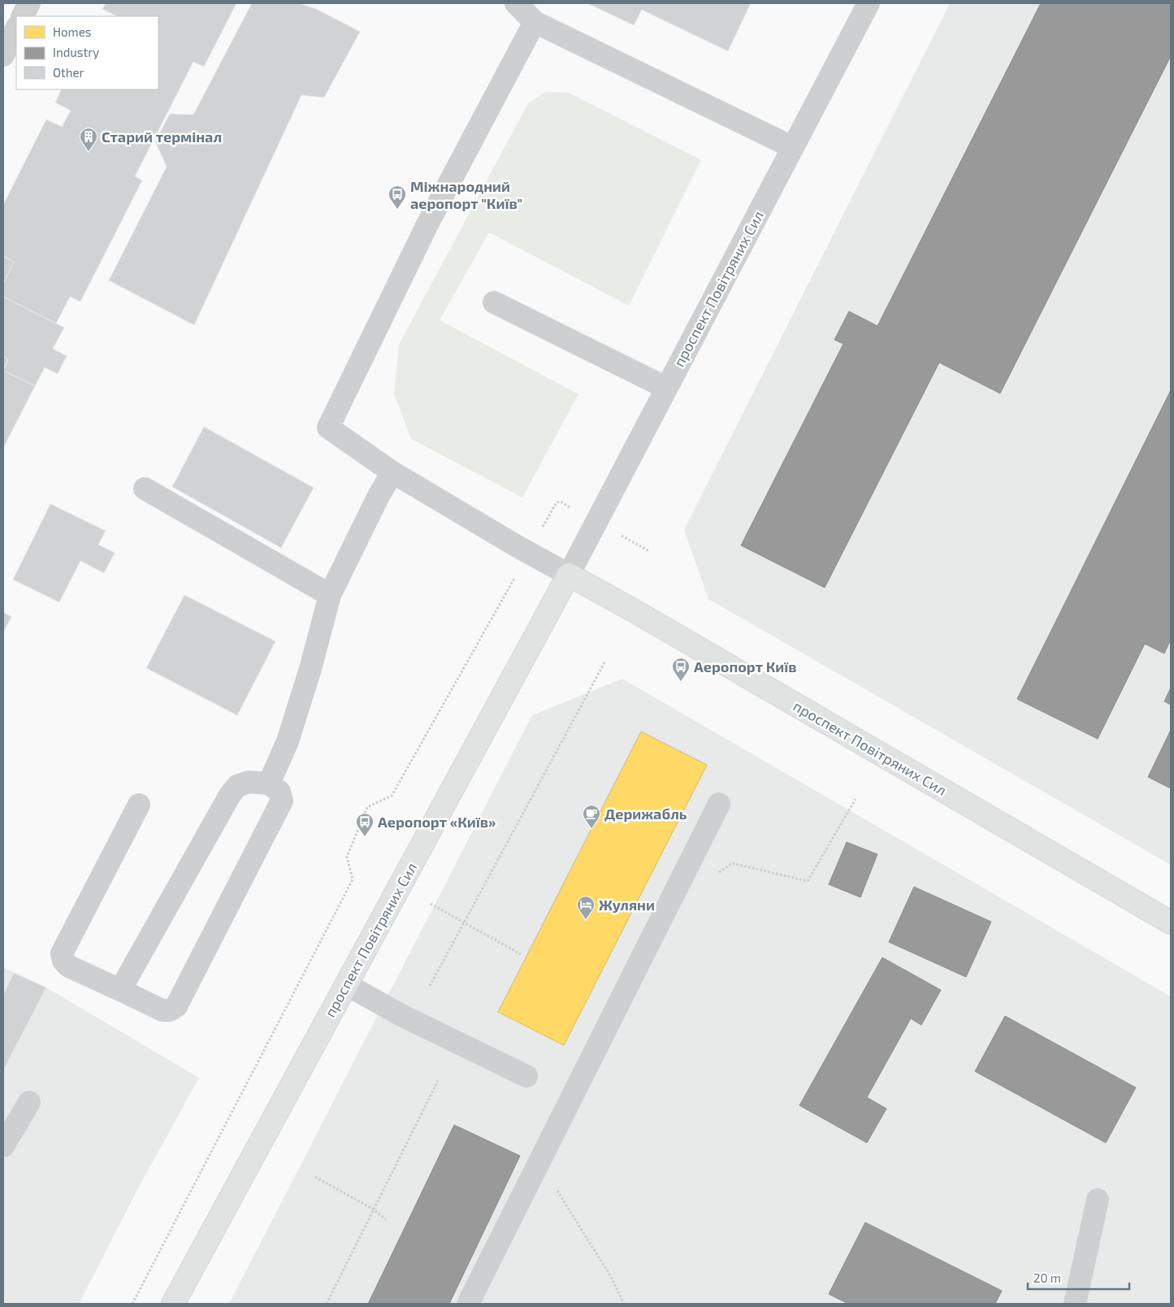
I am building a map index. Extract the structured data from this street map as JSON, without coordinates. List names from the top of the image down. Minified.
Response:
{"streets":{"main road":["проспект Повітряних Сил"]},"places":{"building":["Старий термінал"],"bus stop":["Міжнародний аеропорт \"Київ\"","Аеропорт Київ","Аеропорт «Київ»"],"cafe":["Дерижабль"],"hotel":["Жуляни"]},"legend":["Homes","Industry","Other"],"scale_bar":"20 m"}
